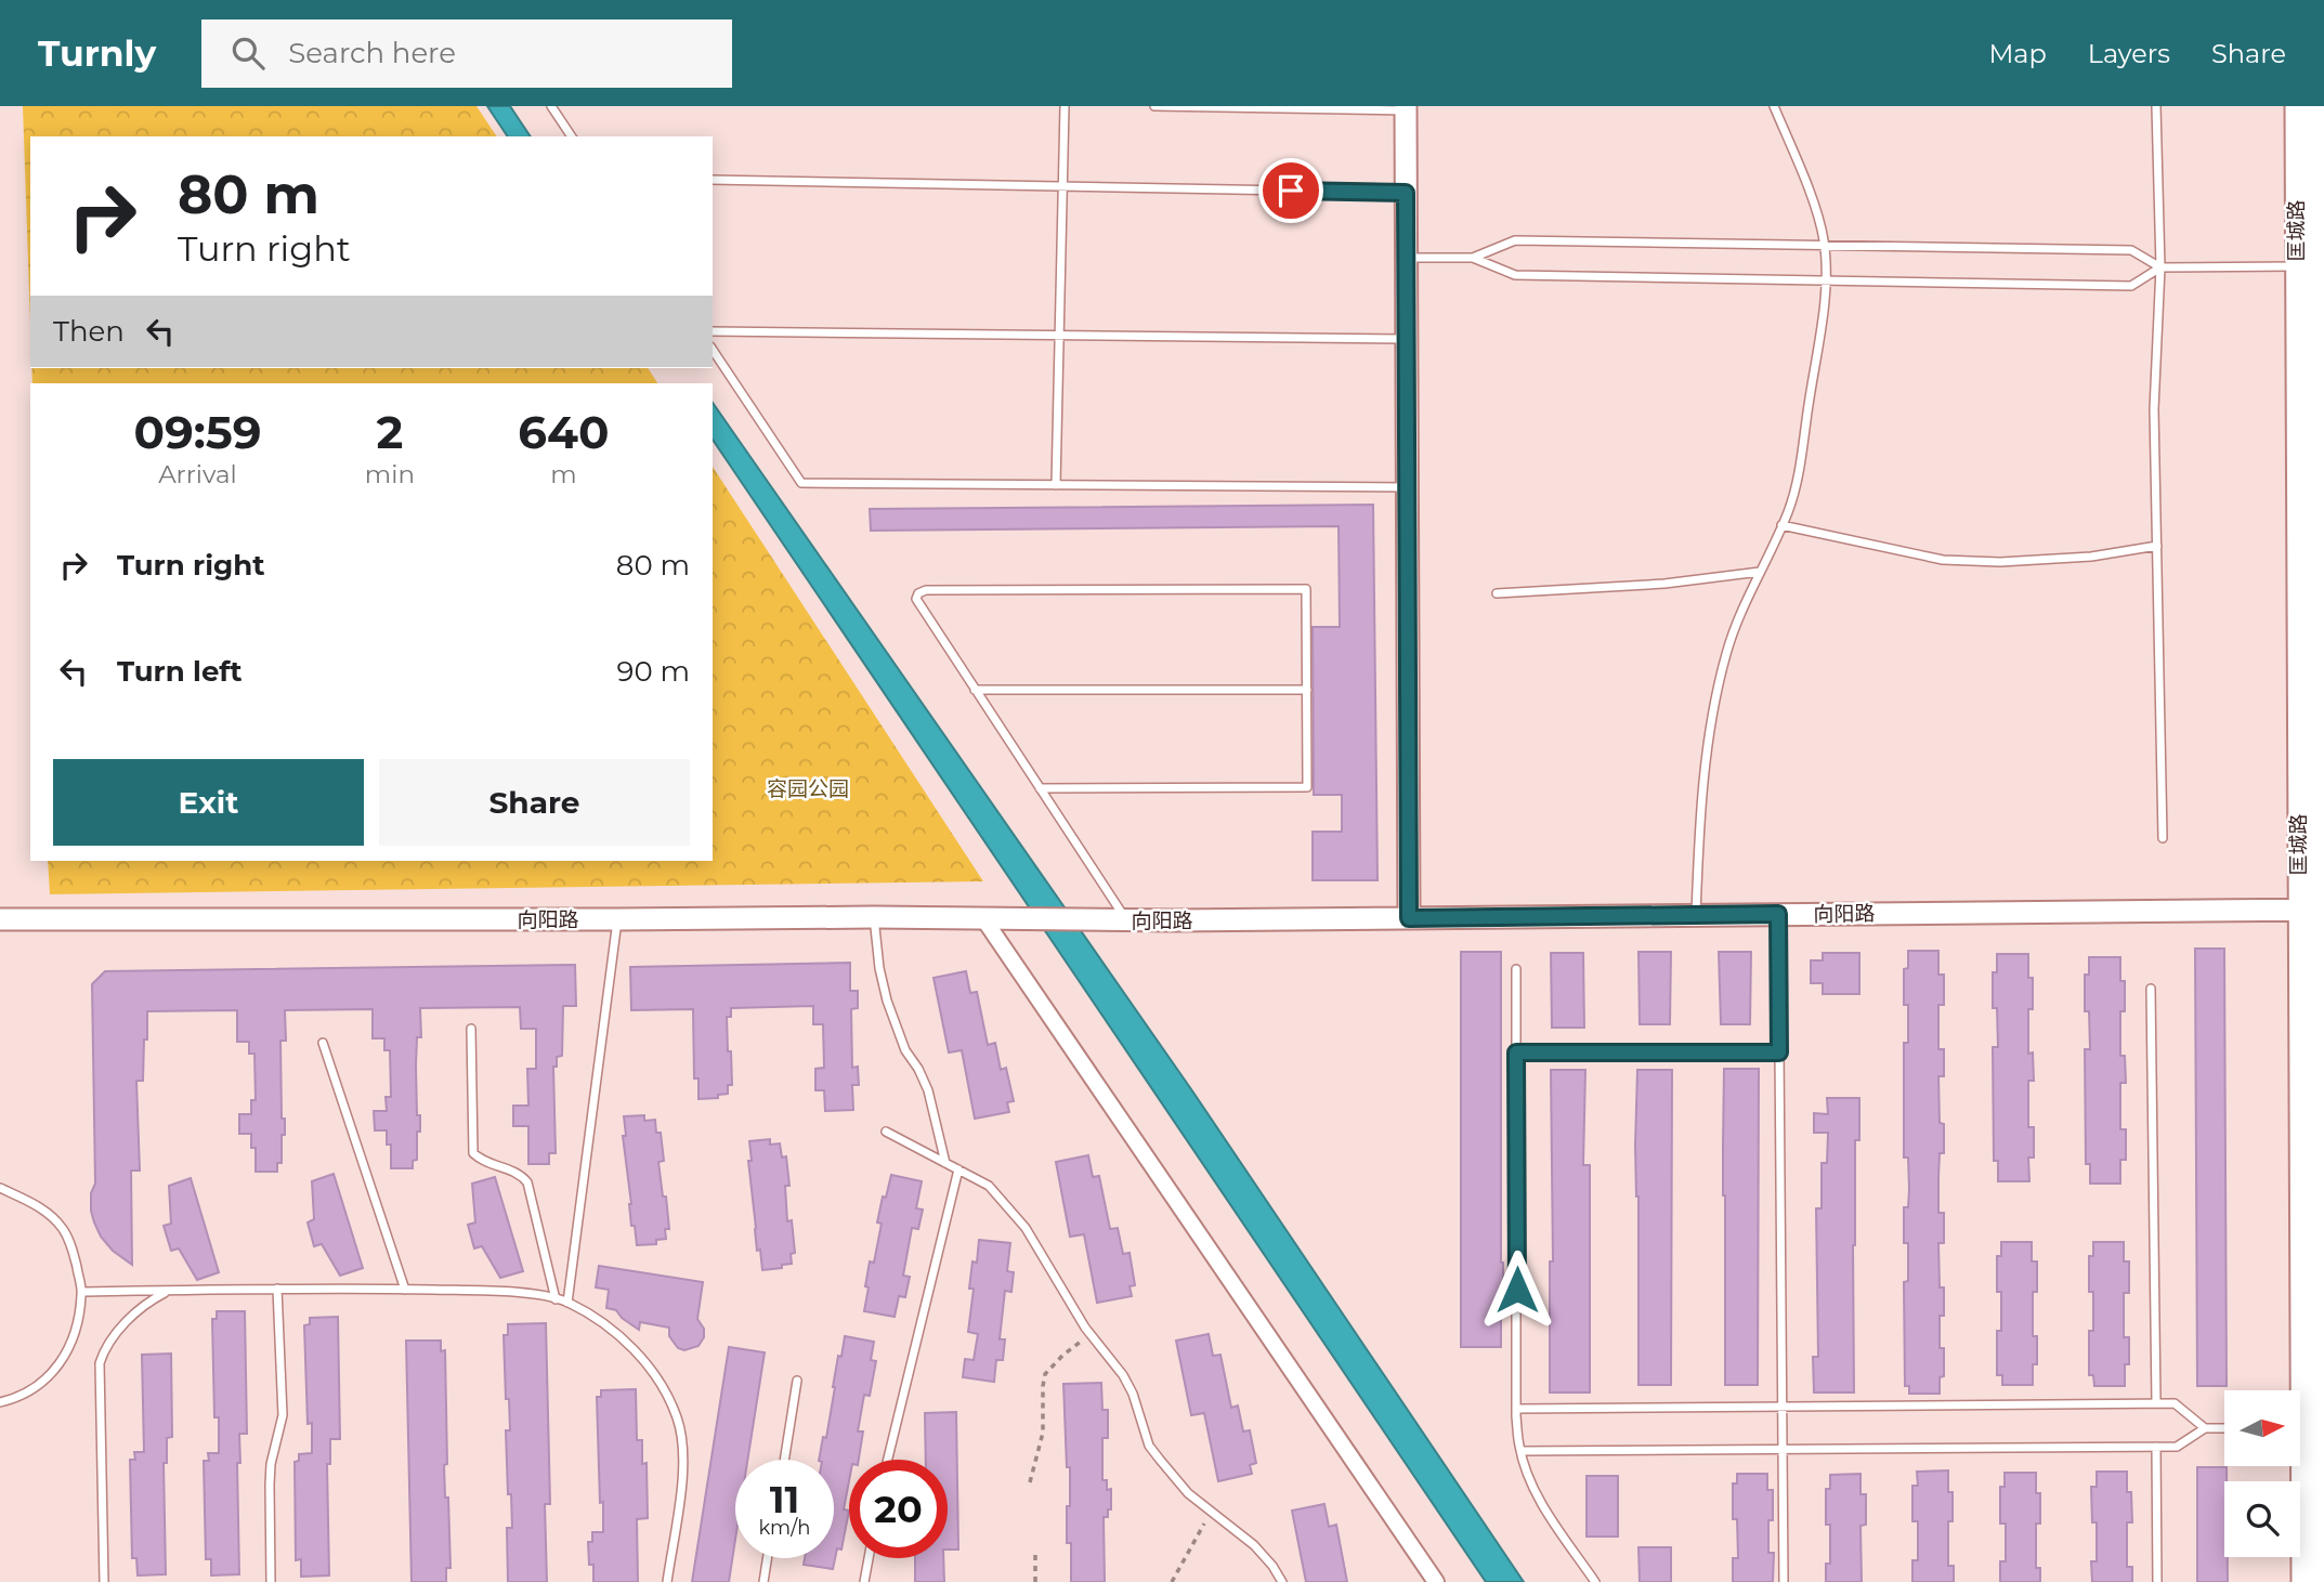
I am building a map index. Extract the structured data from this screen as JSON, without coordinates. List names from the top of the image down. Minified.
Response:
{"streets":{"street":["匡城路","向阳路"]},"crossings":[["匡城路","向阳路"]],"parks":["容园公园"],"north":"right","page":{"header":"Turnly","search":"Search here","nav":["Map","Layers","Share"],"turn":["80 m","Turn right"],"then":"Then","eta":["09:59","Arrival","2","min","640","m"],"list":[{"name":"Turn right","value":"80 m"},{"name":"Turn left","value":"90 m"}],"buttons":["Exit","Share"],"speed":"11 km/h","limit":"20"}}
